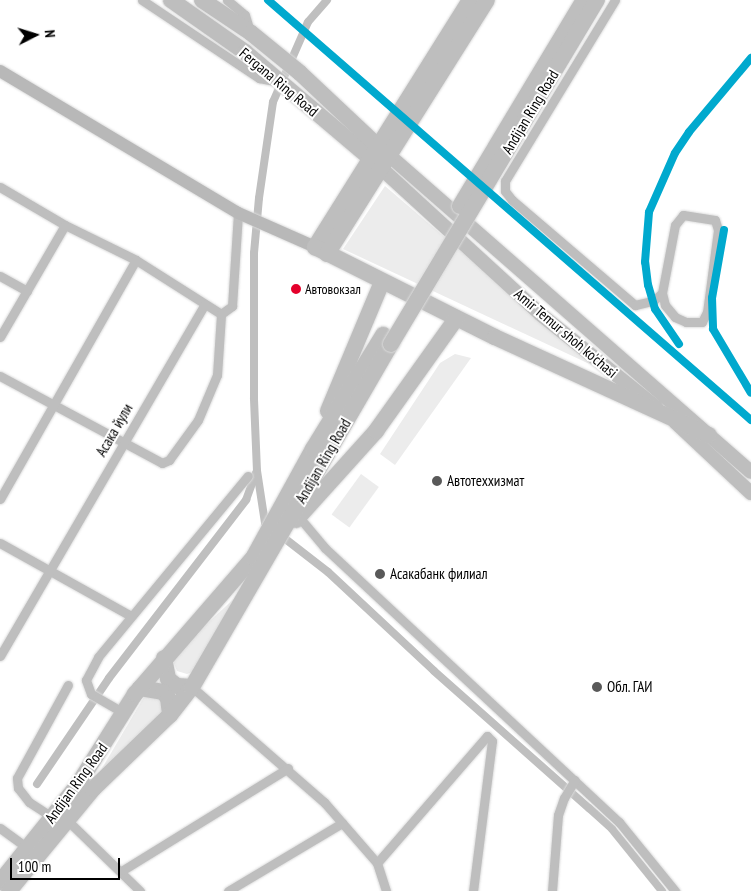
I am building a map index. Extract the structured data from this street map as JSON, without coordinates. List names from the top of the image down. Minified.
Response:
{"streets":{"highway":["Fergana Ring Road","Andijan Ring Road"],"main road":["Amir Temur shoh ko'chasi"],"street":["Асака йули"]},"crossings":[["Fergana Ring Road","Amir Temur shoh ko'chasi"]],"places":["Автовокзал","Автотеххизмат","Асакабанк филиал","Обл. ГАИ"],"scale_bar":"100 m","north":"right"}
